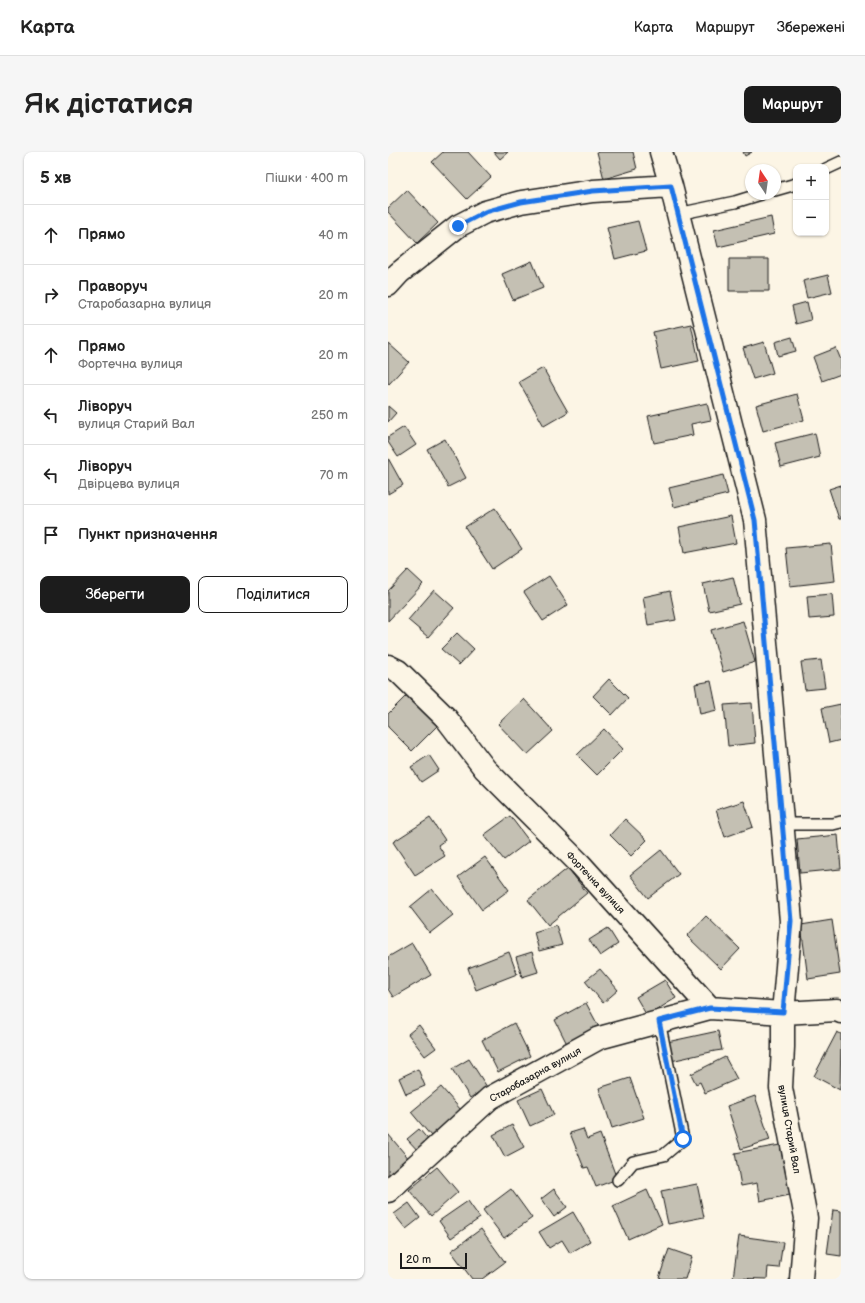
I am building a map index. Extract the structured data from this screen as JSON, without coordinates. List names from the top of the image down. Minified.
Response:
{"streets":{"street":["Фортечна вулиця","Старобазарна вулиця","вулиця Старий Вал"]},"crossings":[["Фортечна вулиця","Старобазарна вулиця"]],"scale_bar":"20 m","north":"top","page":{"header":"Карта","nav":["Карта","Маршрут","Збережені"],"buttons":["Маршрут",["Зберегти","Поділитися"]],"title":"Як дістатися","heading":["5 хв","Пішки · 400 m"],"map_buttons":["+","−"],"list":[["Прямо","40 m"],["Праворуч","Старобазарна вулиця","20 m"],["Прямо","Фортечна вулиця","20 m"],["Ліворуч","вулиця Старий Вал","250 m"],["Ліворуч","Двірцева вулиця","70 m"],"Пункт призначення"],"scale":"20 m"}}
